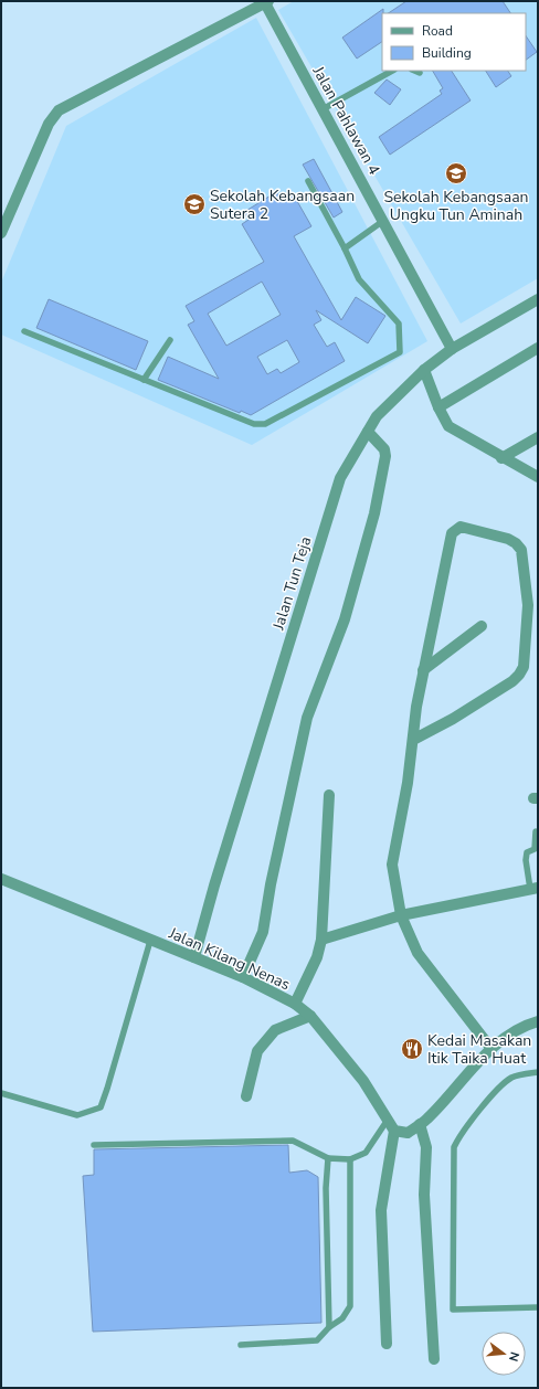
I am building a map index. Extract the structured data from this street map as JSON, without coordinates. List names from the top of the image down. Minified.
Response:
{"streets":{"street":["Jalan Pahlawan 4","Jalan Tun Teja","Jalan Kilang Nenas"]},"crossings":[["Jalan Pahlawan 4","Jalan Tun Teja"],["Jalan Tun Teja","Jalan Kilang Nenas"]],"places":{"school or university":["Sekolah Kebangsaan Ungku Tun Aminah","Sekolah Kebangsaan Sutera 2"],"restaurant":["Kedai Masakan Itik Taika Huat"]},"legend":["Road","Building"],"north":"right"}
